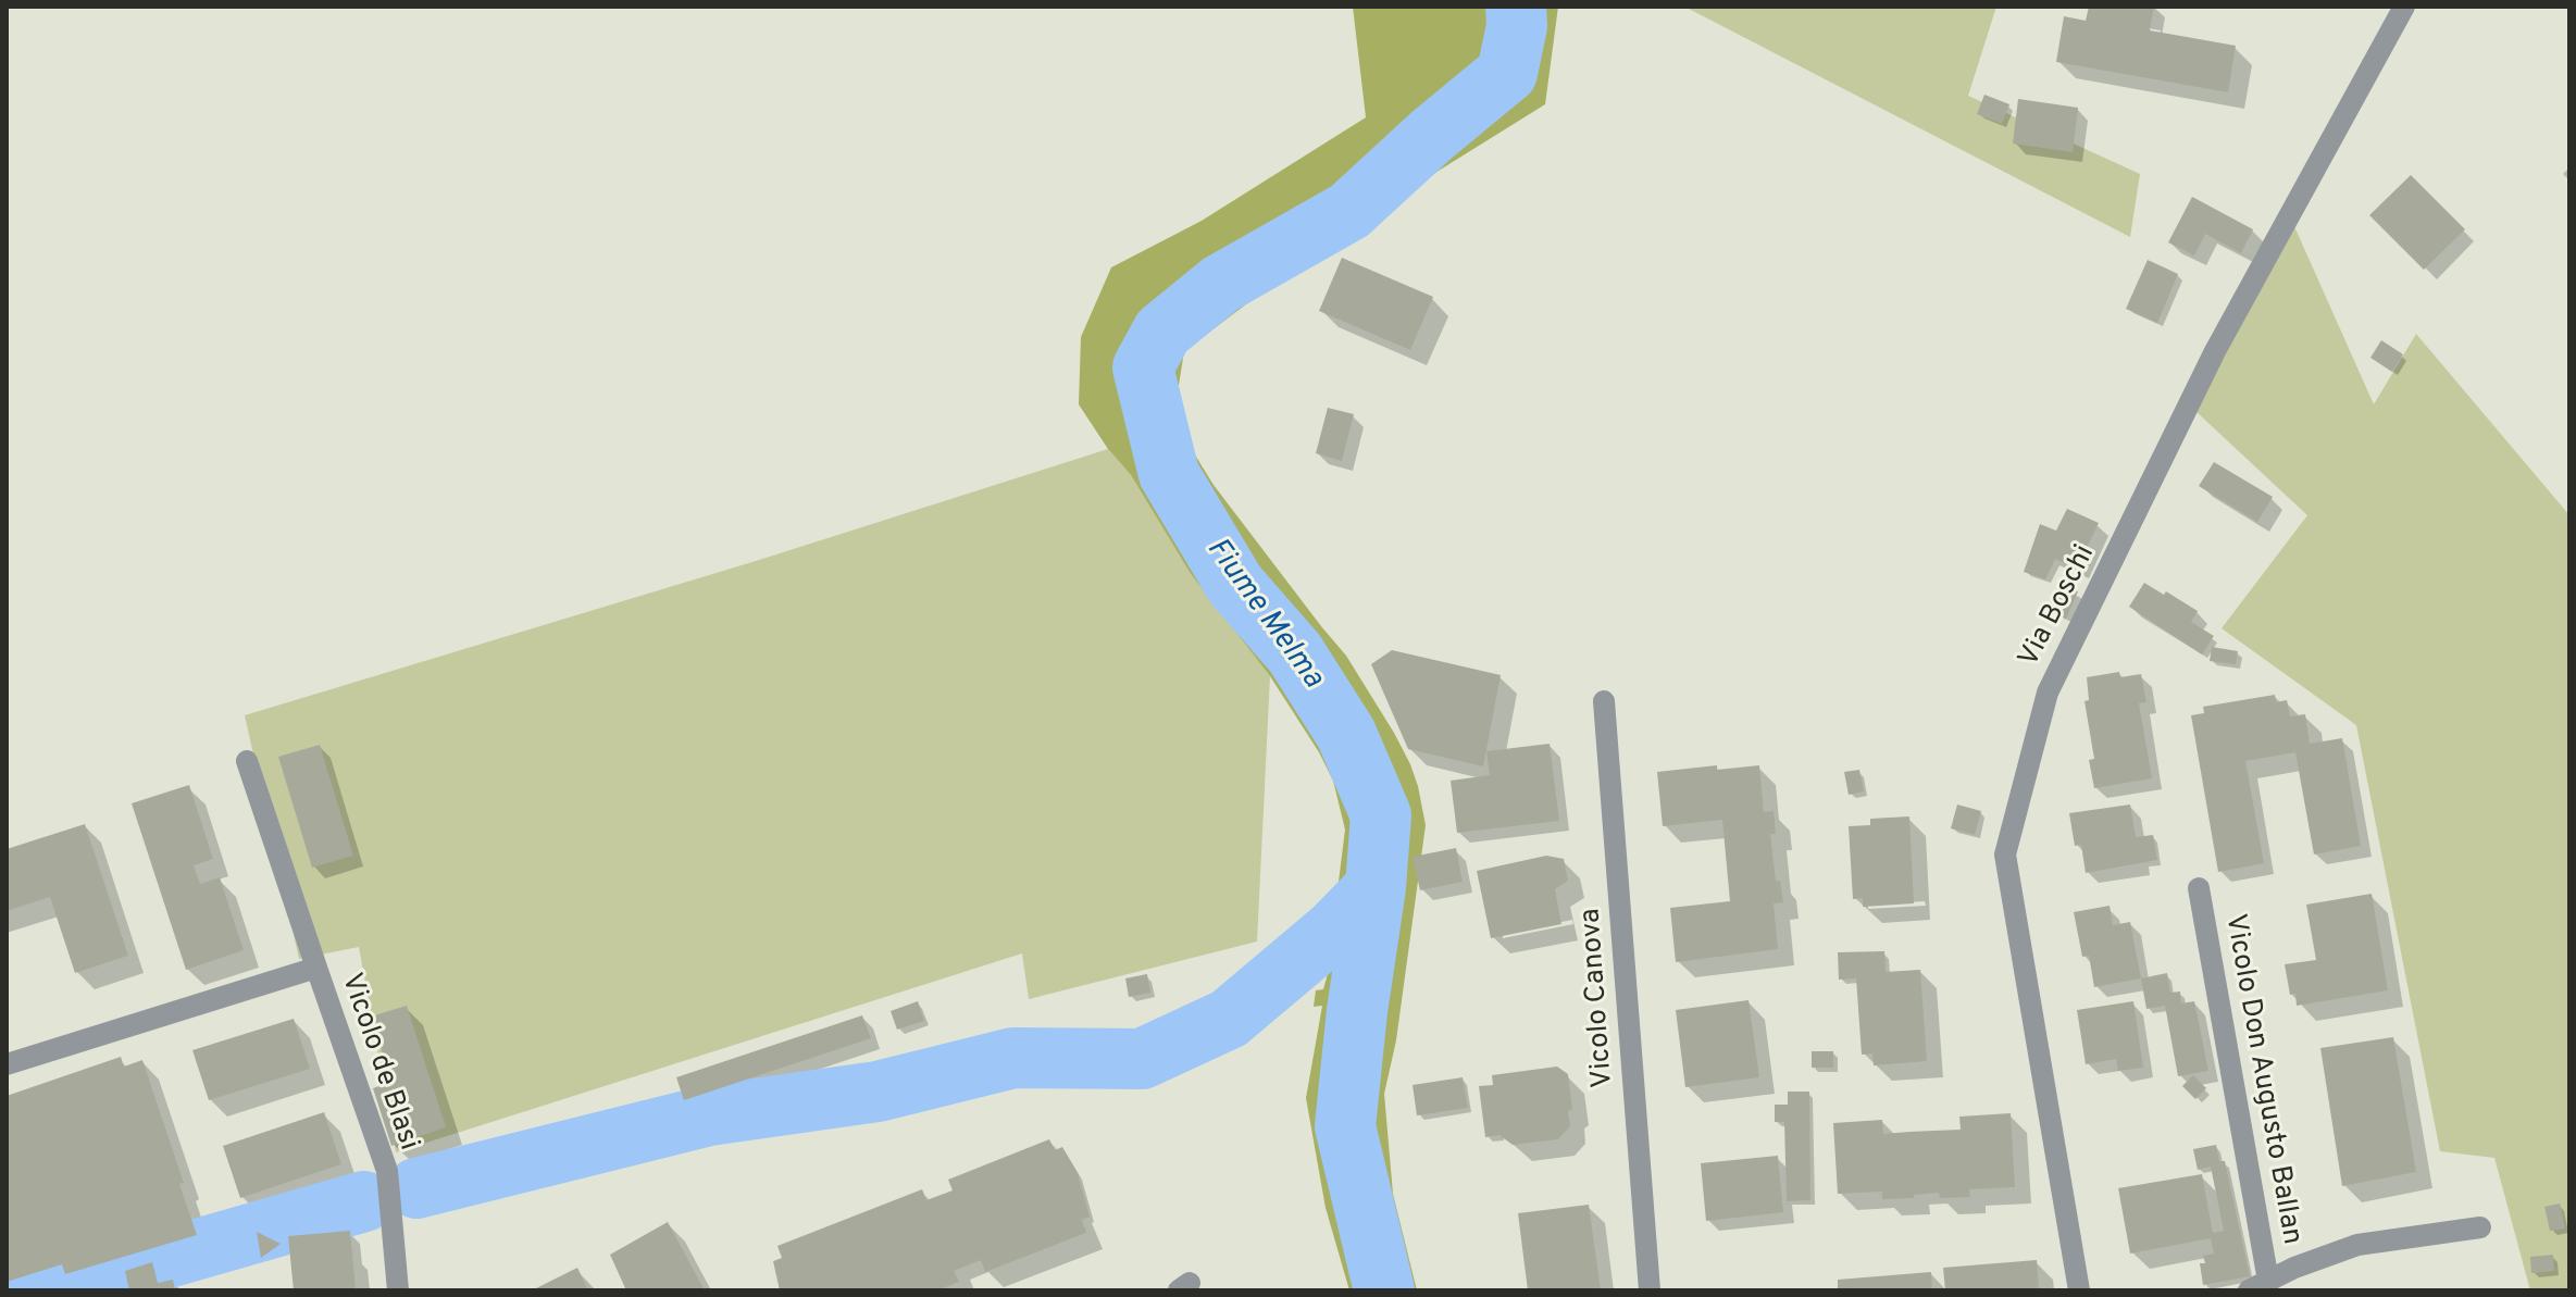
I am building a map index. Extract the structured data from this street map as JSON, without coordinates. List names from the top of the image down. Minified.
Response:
{"streets":{"street":["Via Boschi","Vicolo Canova","Vicolo de Blasi","Vicolo Don Augusto Ballan"]},"water":["Fiume Melma"]}
